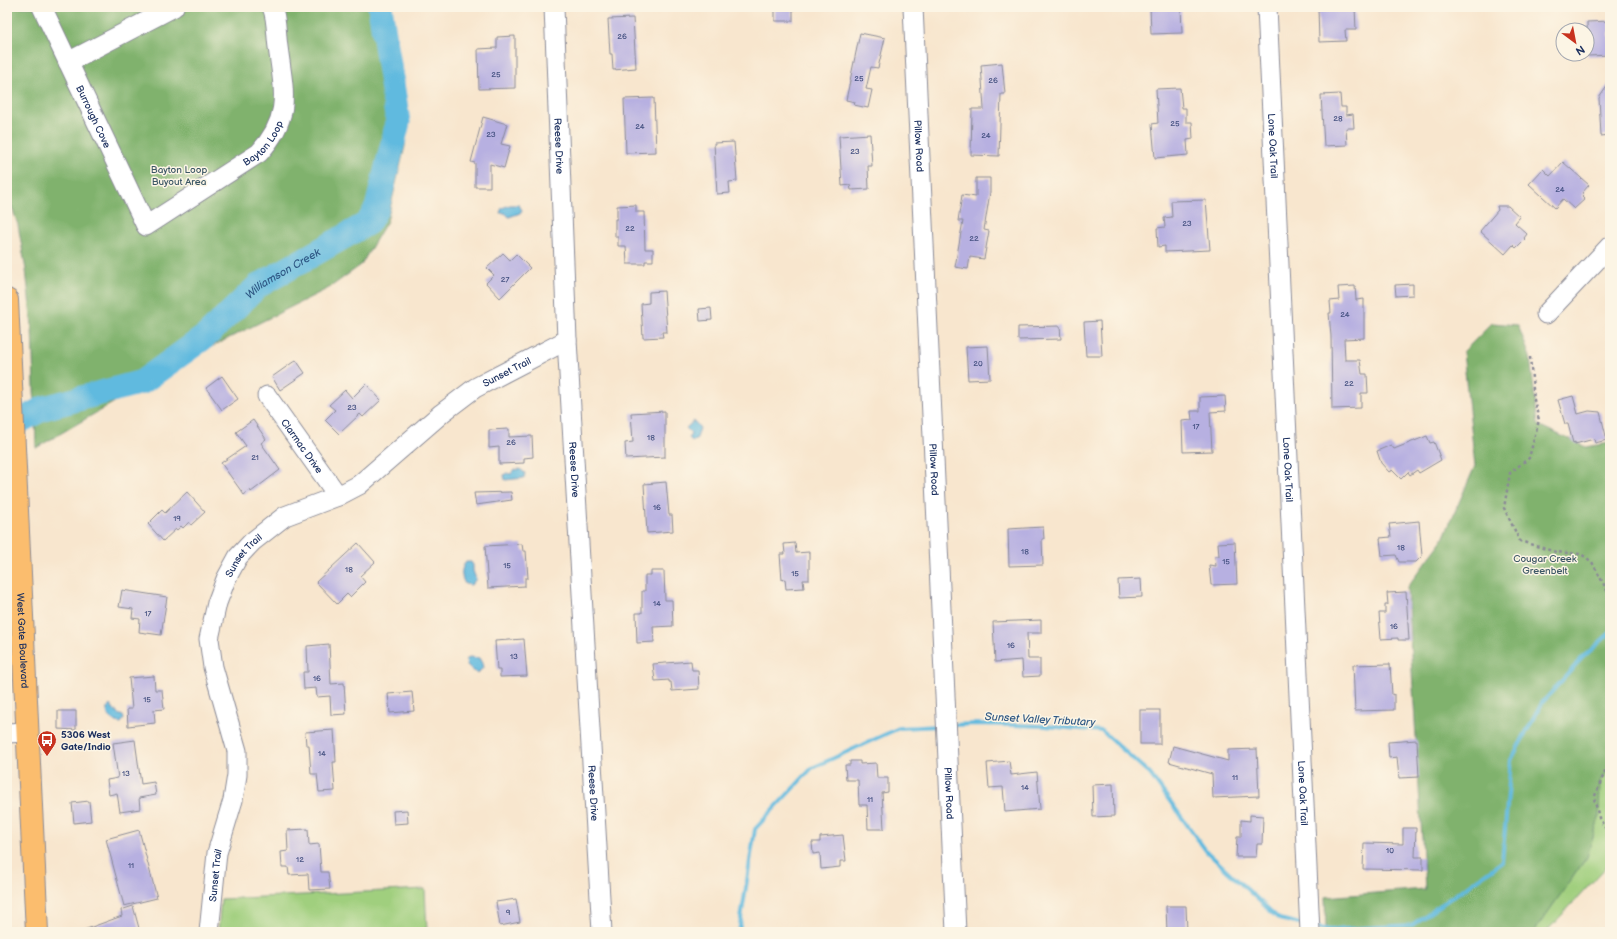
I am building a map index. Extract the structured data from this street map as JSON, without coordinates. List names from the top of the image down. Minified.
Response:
{"streets":{"main road":["West Gate Boulevard"],"street":["Burrough Cove","Bayton Loop","Reese Drive","Pillow Road","Lone Oak Trail","Sunset Trail","Clarmac Drive"]},"crossings":[["Burrough Cove","Bayton Loop"],["Reese Drive","Sunset Trail"],["Sunset Trail","Clarmac Drive"]],"water":["Williamson Creek","Sunset Valley Tributary"],"parks":["Bayton Loop Buyout Area","Cougar Creek Greenbelt"],"places":{"bus stop":["5306 West Gate/Indio"]},"house_numbers":["26","25","25","26","28","25","24","23","24","23","24","23","22","22","27","24","20","22","23","17","18","26","21","16","19","18","18","15","15","18","15","14","17","16","16","13","16","15","14","13","11","14","11","10","12","11","9"],"north":"bottom right"}
